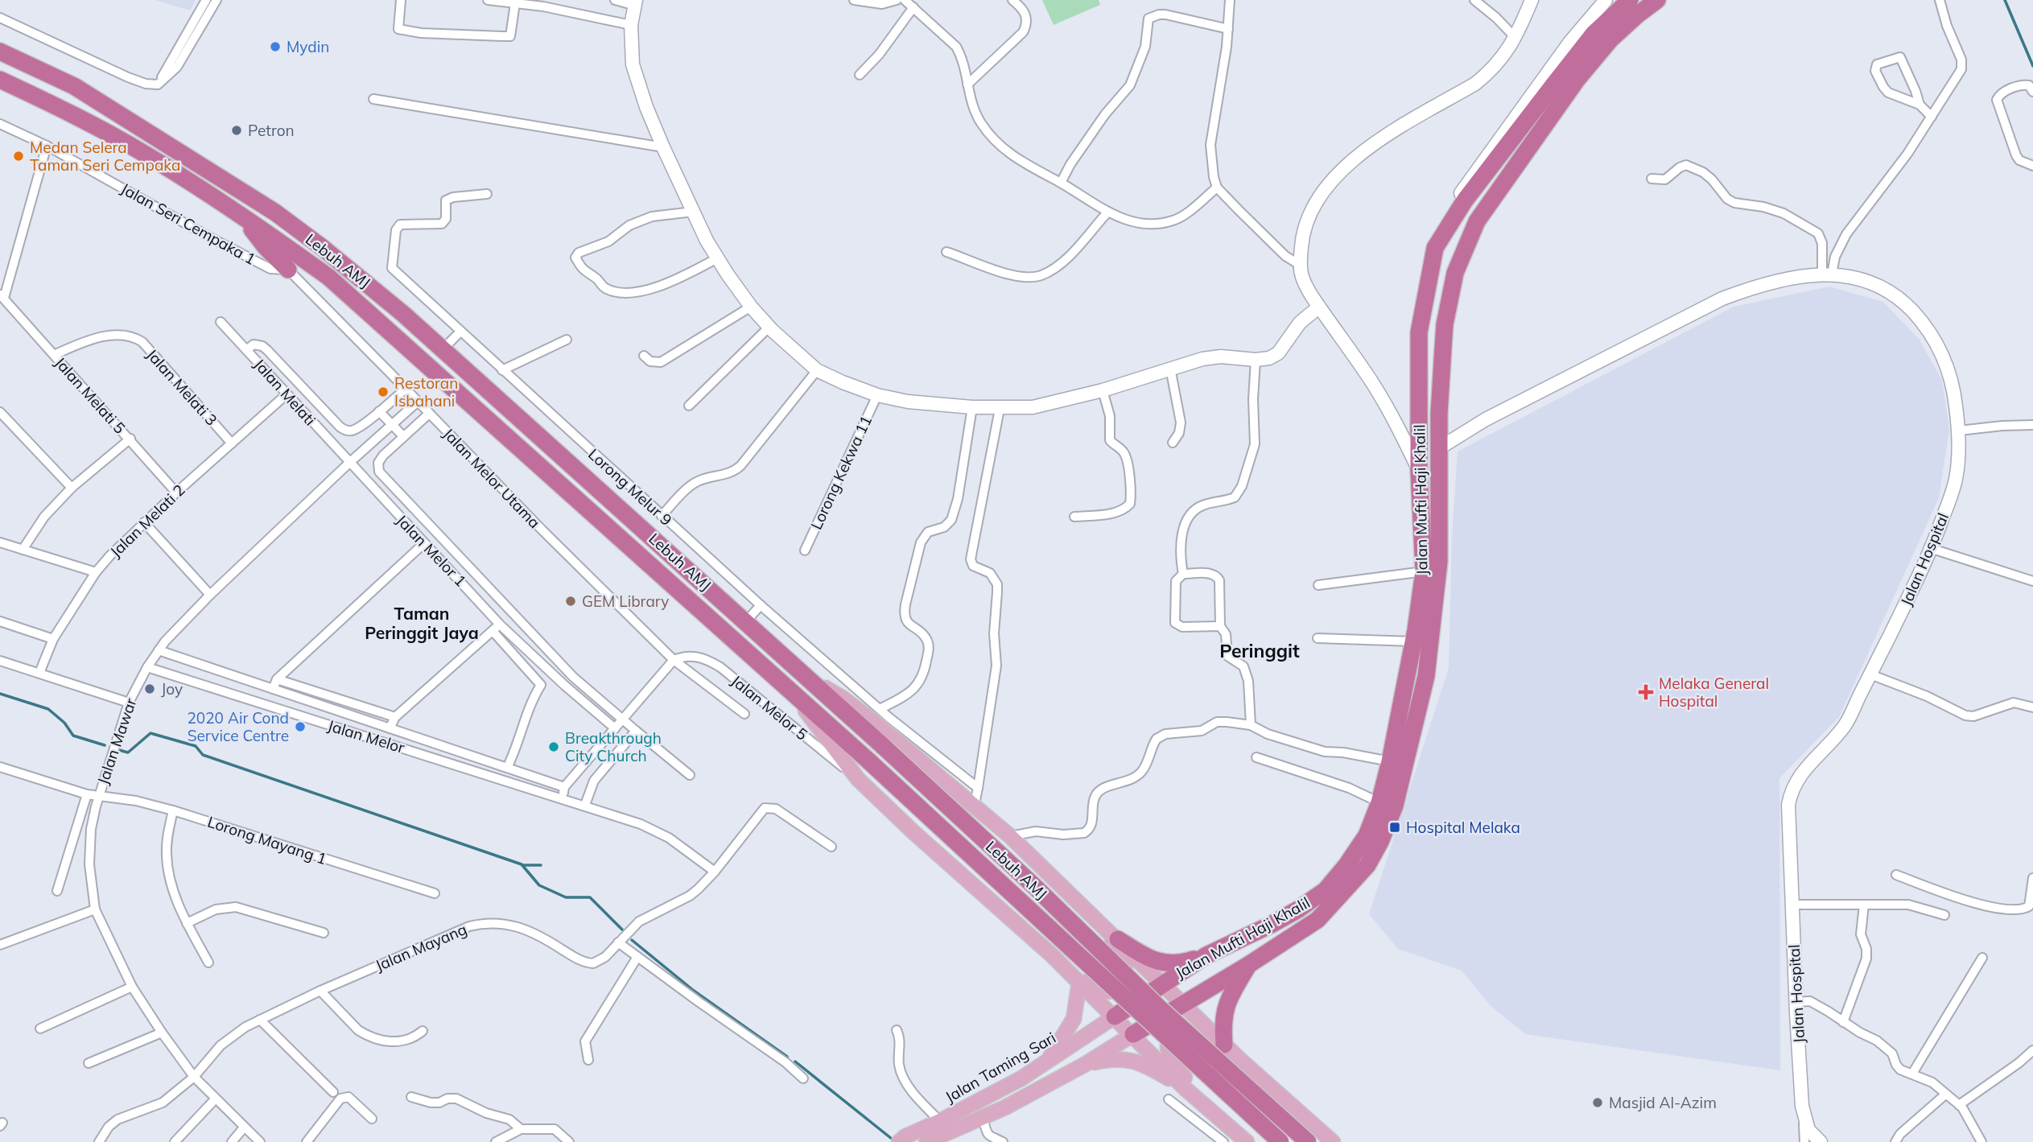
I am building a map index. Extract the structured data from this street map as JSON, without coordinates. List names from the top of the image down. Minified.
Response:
{"streets":{"highway":["Lebuh AMJ","Jalan Mufti Haji Khalil"],"main road":["Jalan Taming Sari"],"street":["Jalan Seri Cempaka 1","Jalan Melati 3","Jalan Melati","Jalan Melati 5","Lorong Kekwa 11","Jalan Melor Utama","Lorong Melur 9","Jalan Melati 2","Jalan Melor 1","Jalan Hospital","Jalan Melor 5","Jalan Melor","Jalan Mawar","Lorong Mayang 1","Jalan Mayang"]},"crossings":[["Jalan Seri Cempaka 1","Jalan Melor Utama"],["Jalan Melati 3","Jalan Melati 5"],["Jalan Melati 3","Jalan Melati 2"],["Jalan Melati","Jalan Melati 2"],["Jalan Melati","Jalan Melor 1"],["Jalan Melati","Jalan Mawar"],["Jalan Melati 5","Jalan Melati 2"],["Jalan Melor Utama","Jalan Melor 5"],["Jalan Melor Utama","Jalan Mawar"],["Jalan Mufti Haji Khalil","Jalan Hospital"],["Jalan Mufti Haji Khalil","Jalan Taming Sari"],["Jalan Melor 1","Jalan Mawar"],["Jalan Melor","Jalan Mawar"],["Jalan Melor","Jalan Mayang"],["Jalan Mawar","Lorong Mayang 1"],["Jalan Mawar","Jalan Mayang"]],"districts":["Taman Peringgit Jaya","Peringgit"],"places":{"other":["Mydin","Petron","Medan Selera Taman Seri Cempaka","Restoran Isbahani","GEM Library","Joy","2020 Air Cond Service Centre","Breakthrough City Church","Masjid Al-Azim"],"health":["Melaka General Hospital"],"transit":["Hospital Melaka"]}}
